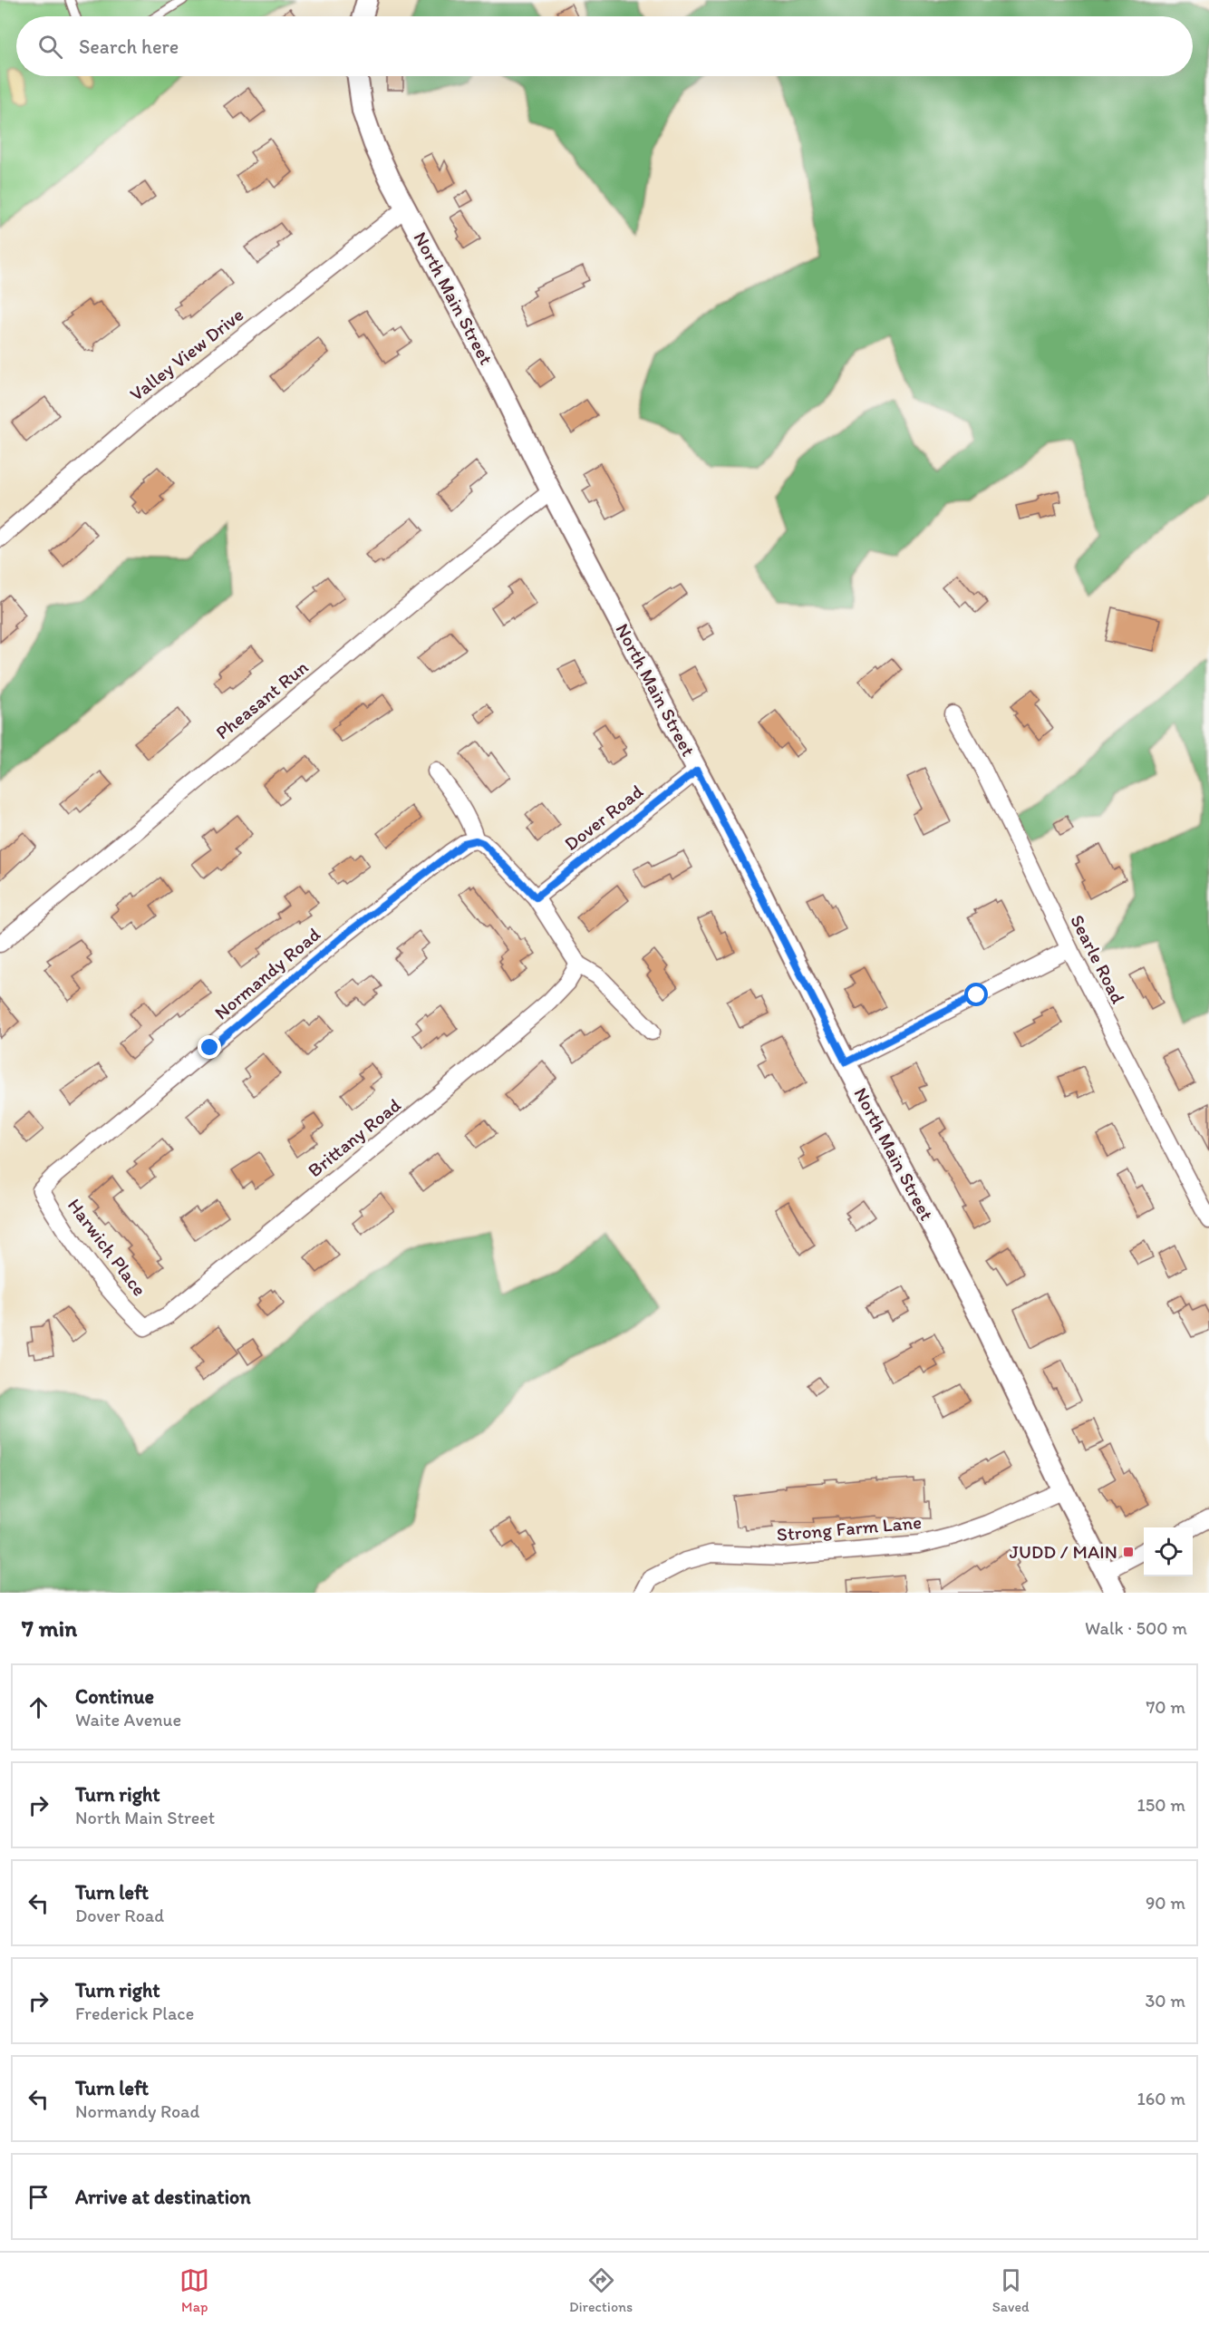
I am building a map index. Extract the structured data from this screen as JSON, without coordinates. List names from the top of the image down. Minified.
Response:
{"streets":{"street":["North Main Street","Valley View Drive","Pheasant Run","Dover Road","Searle Road","Normandy Road","Brittany Road","Harwich Place","Strong Farm Lane"]},"crossings":[["North Main Street","Valley View Drive"],["North Main Street","Pheasant Run"],["North Main Street","Dover Road"],["North Main Street","Strong Farm Lane"],["Normandy Road","Harwich Place"],["Brittany Road","Harwich Place"]],"places":{"transit":["JUDD / MAIN"]},"page":{"search":"Search here","heading":["7 min","Walk · 500 m"],"list":[["Continue","Waite Avenue","70 m"],["Turn right","North Main Street","150 m"],["Turn left","Dover Road","90 m"],["Turn right","Frederick Place","30 m"],["Turn left","Normandy Road","160 m"],"Arrive at destination"],"nav":["Map","Directions","Saved"]}}
